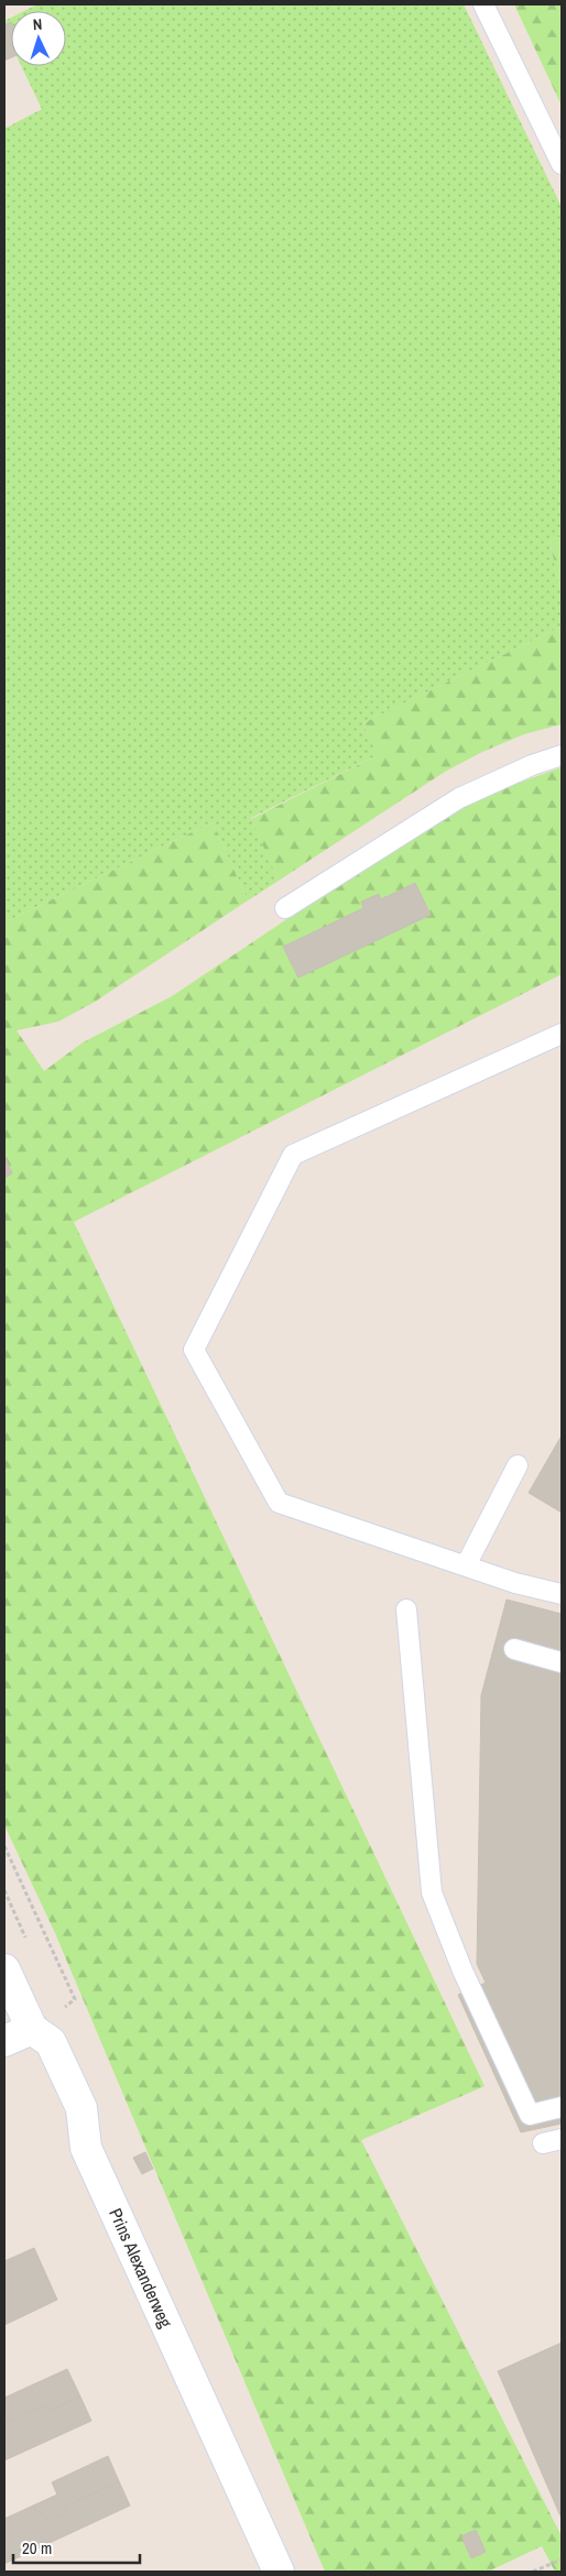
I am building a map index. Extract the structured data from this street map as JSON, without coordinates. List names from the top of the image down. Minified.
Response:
{"streets":{"street":["Prins Alexanderweg"]},"scale_bar":"20 m","north":"top"}
